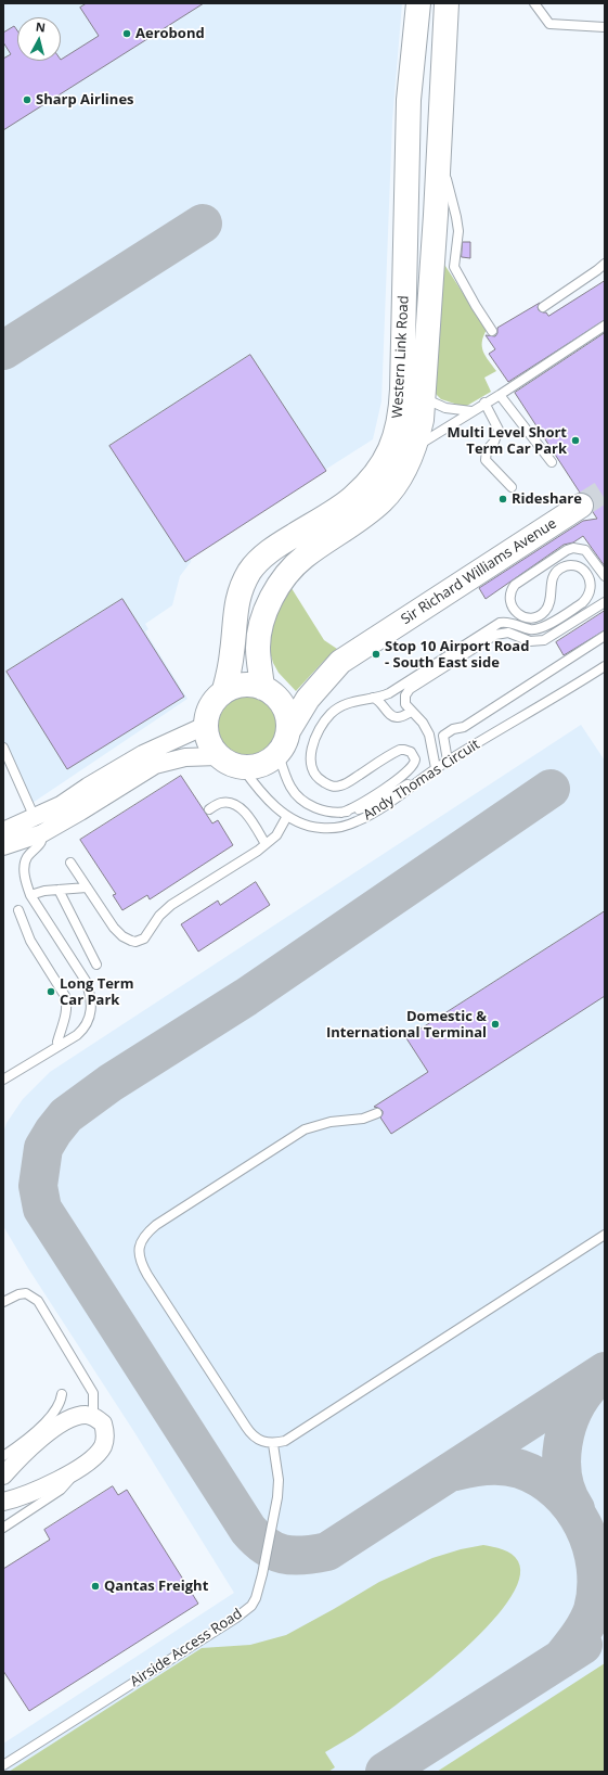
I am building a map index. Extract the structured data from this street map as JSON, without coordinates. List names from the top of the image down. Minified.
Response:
{"streets":{"street":["Western Link Road","Sir Richard Williams Avenue"],"lane":["Andy Thomas Circuit","Airside Access Road"]},"crossings":[["Western Link Road","Sir Richard Williams Avenue"],["Western Link Road","Andy Thomas Circuit"],["Sir Richard Williams Avenue","Andy Thomas Circuit"]],"places":["Aerobond","Sharp Airlines","Multi Level Short Term Car Park","Rideshare","Stop 10 Airport Road - South East side","Long Term Car Park","Domestic & International Terminal","Qantas Freight"],"north":"top"}
